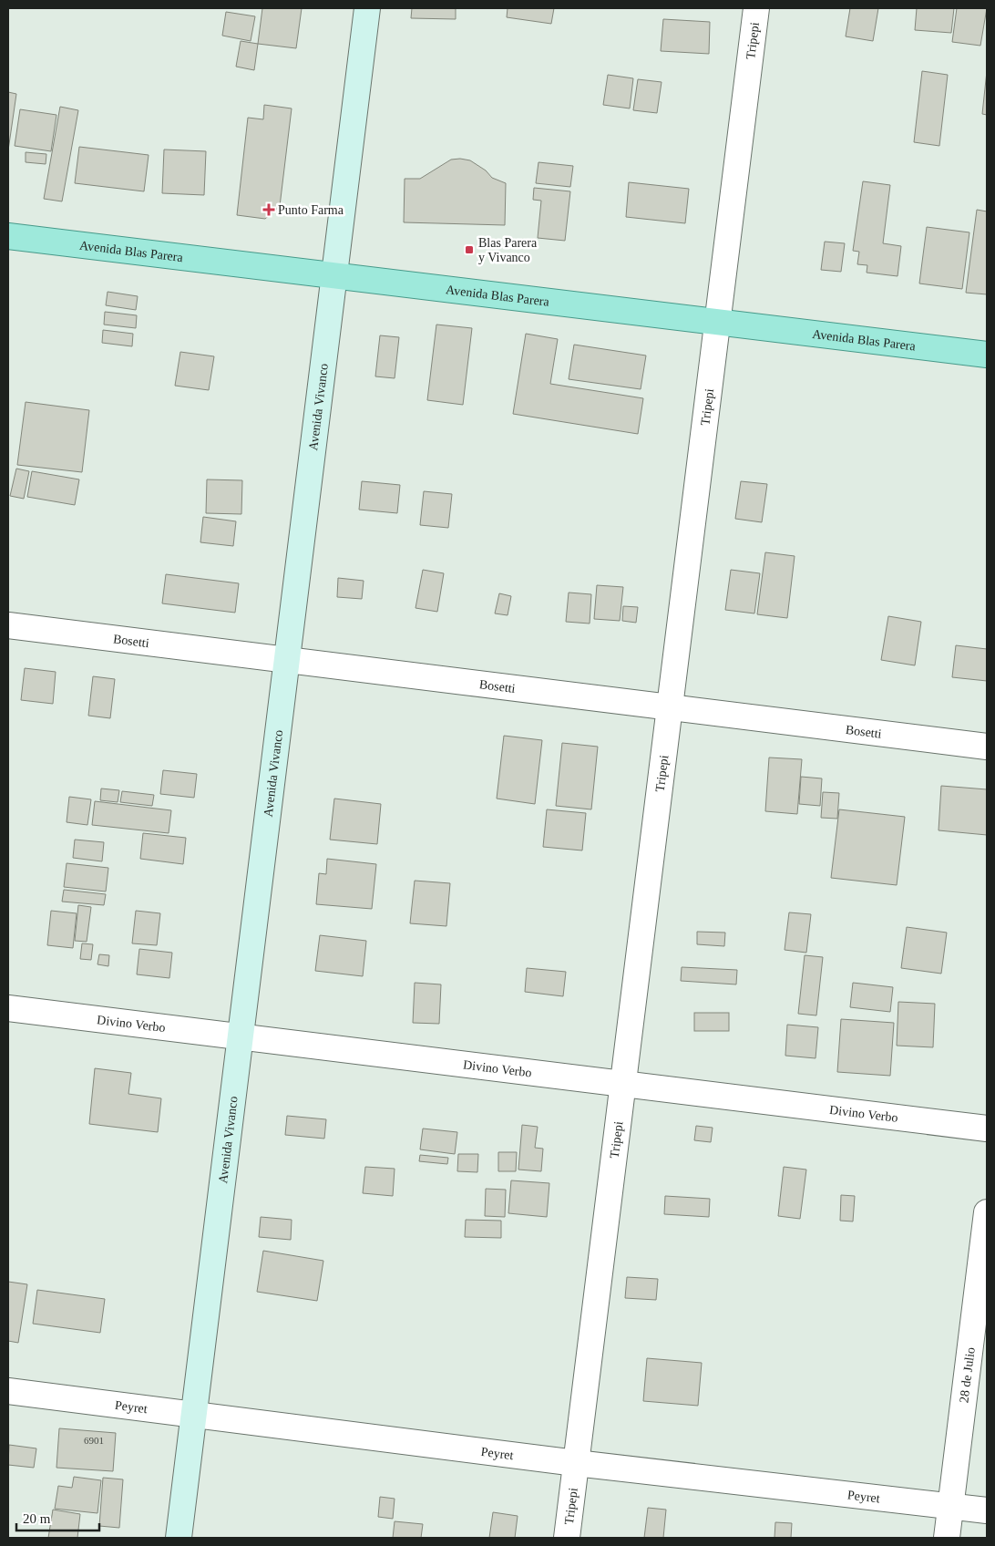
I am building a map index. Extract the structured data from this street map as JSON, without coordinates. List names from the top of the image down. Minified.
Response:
{"streets":{"main road":["Avenida Blas Parera"],"street":["Tripepi","Avenida Vivanco","Bosetti","Divino Verbo","28 de Julio","Peyret"]},"crossings":[["Tripepi","Avenida Blas Parera"],["Tripepi","Bosetti"],["Tripepi","Divino Verbo"],["Tripepi","Peyret"],["Avenida Blas Parera","Avenida Vivanco"],["Avenida Vivanco","Bosetti"],["Avenida Vivanco","Divino Verbo"],["Avenida Vivanco","Peyret"],["28 de Julio","Peyret"]],"places":{"health":["Punto Farma"],"transit":["Blas Parera y Vivanco"]},"house_numbers":["6901"],"scale_bar":"20 m"}
